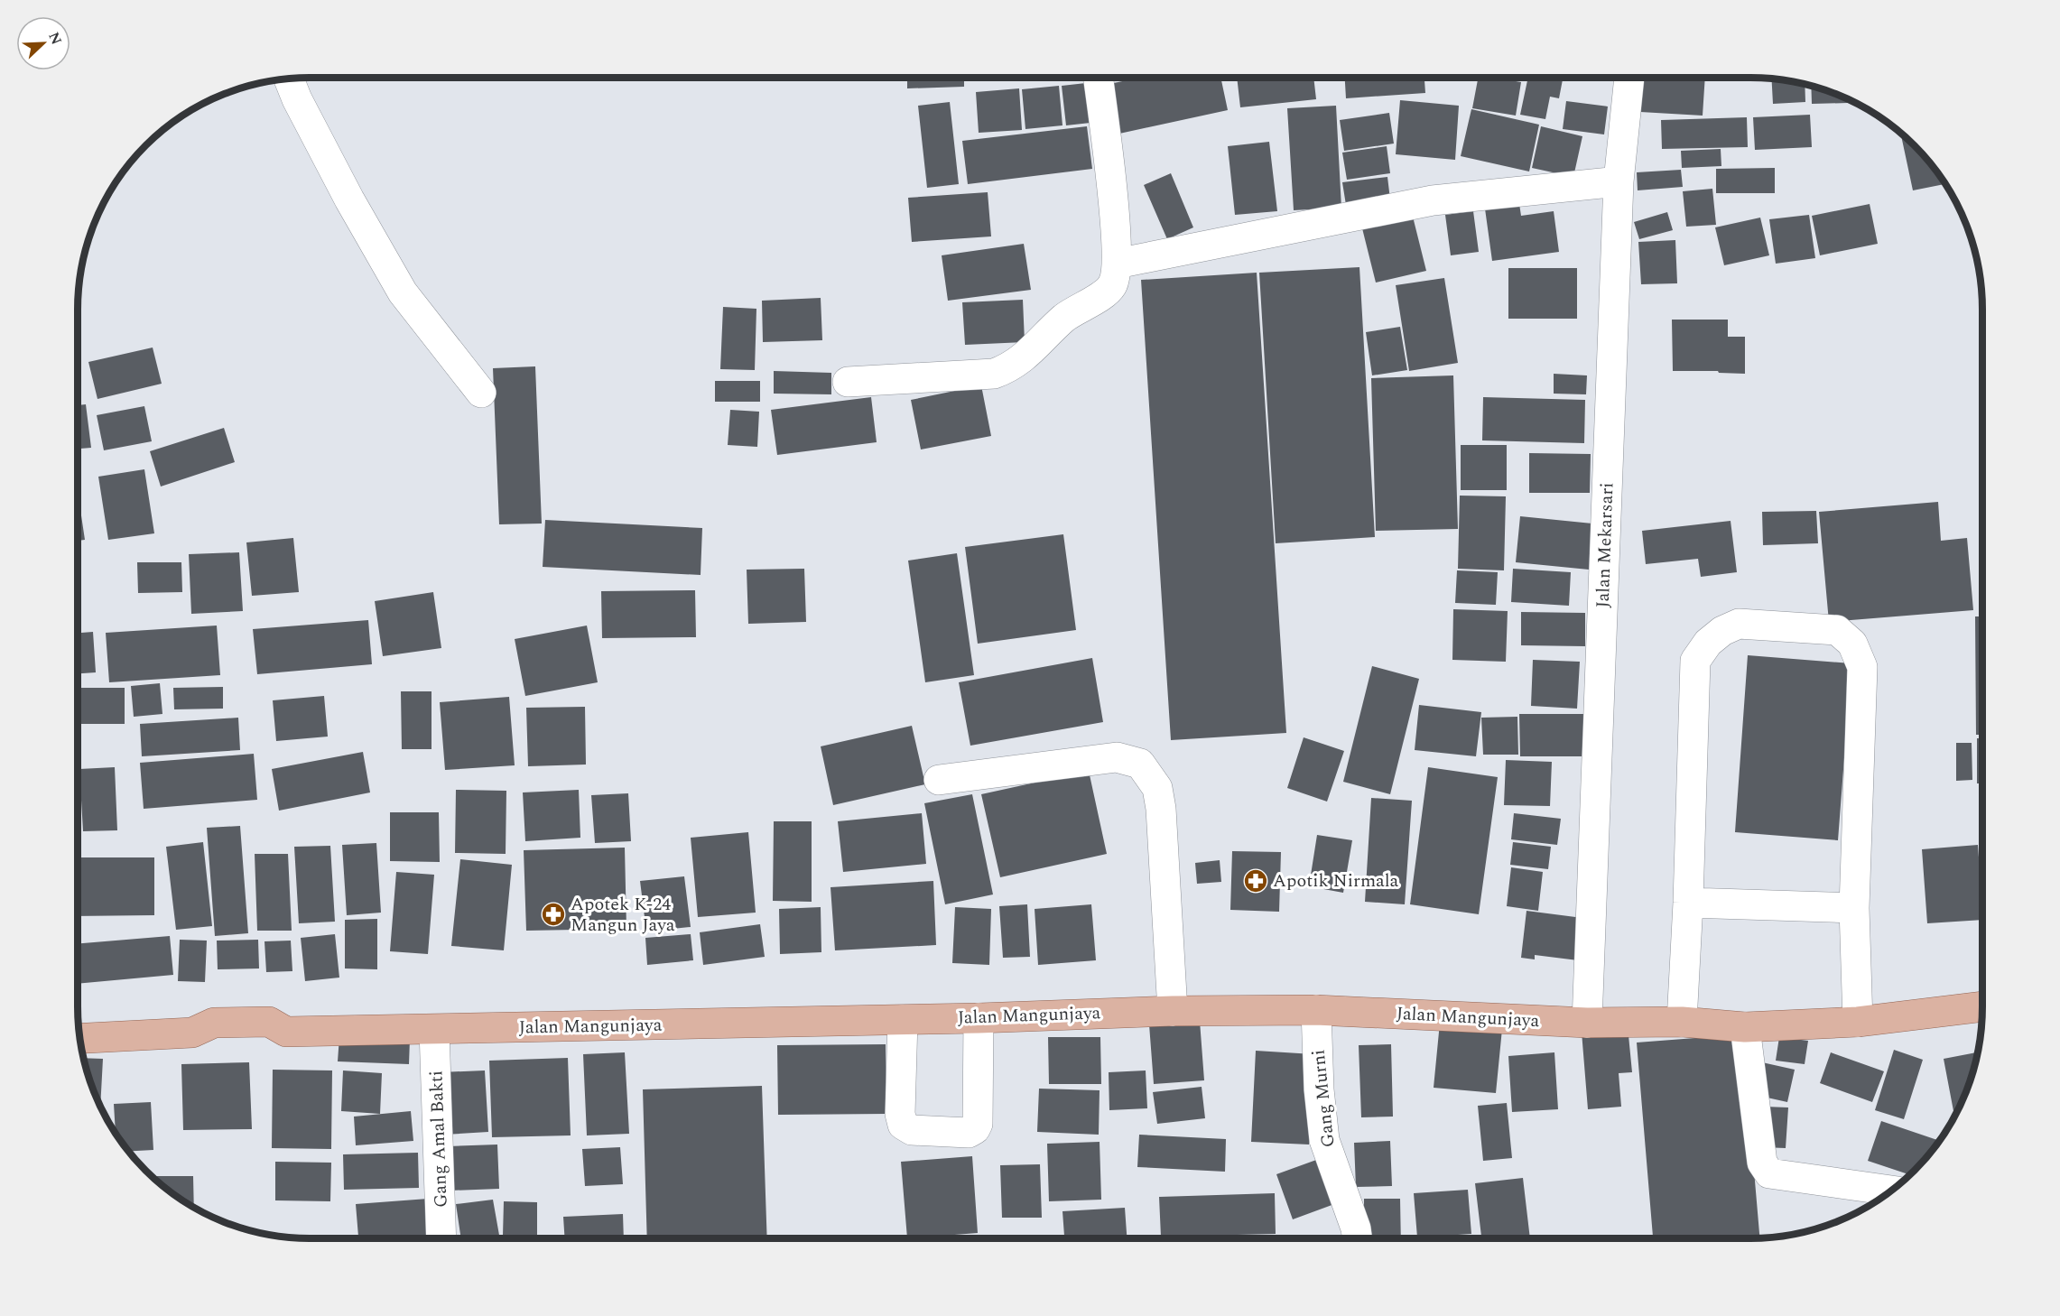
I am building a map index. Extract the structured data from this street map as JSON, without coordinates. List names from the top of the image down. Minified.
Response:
{"streets":{"main road":["Jalan Mangunjaya"],"street":["Jalan Mekarsari","Gang Murni","Gang Amal Bakti"]},"crossings":[["Jalan Mekarsari","Jalan Mangunjaya"],["Jalan Mangunjaya","Gang Murni"],["Jalan Mangunjaya","Gang Amal Bakti"]],"places":{"pharmacy":["Apotik Nirmala","Apotek K-24 Mangun Jaya"]},"north":"top right"}
